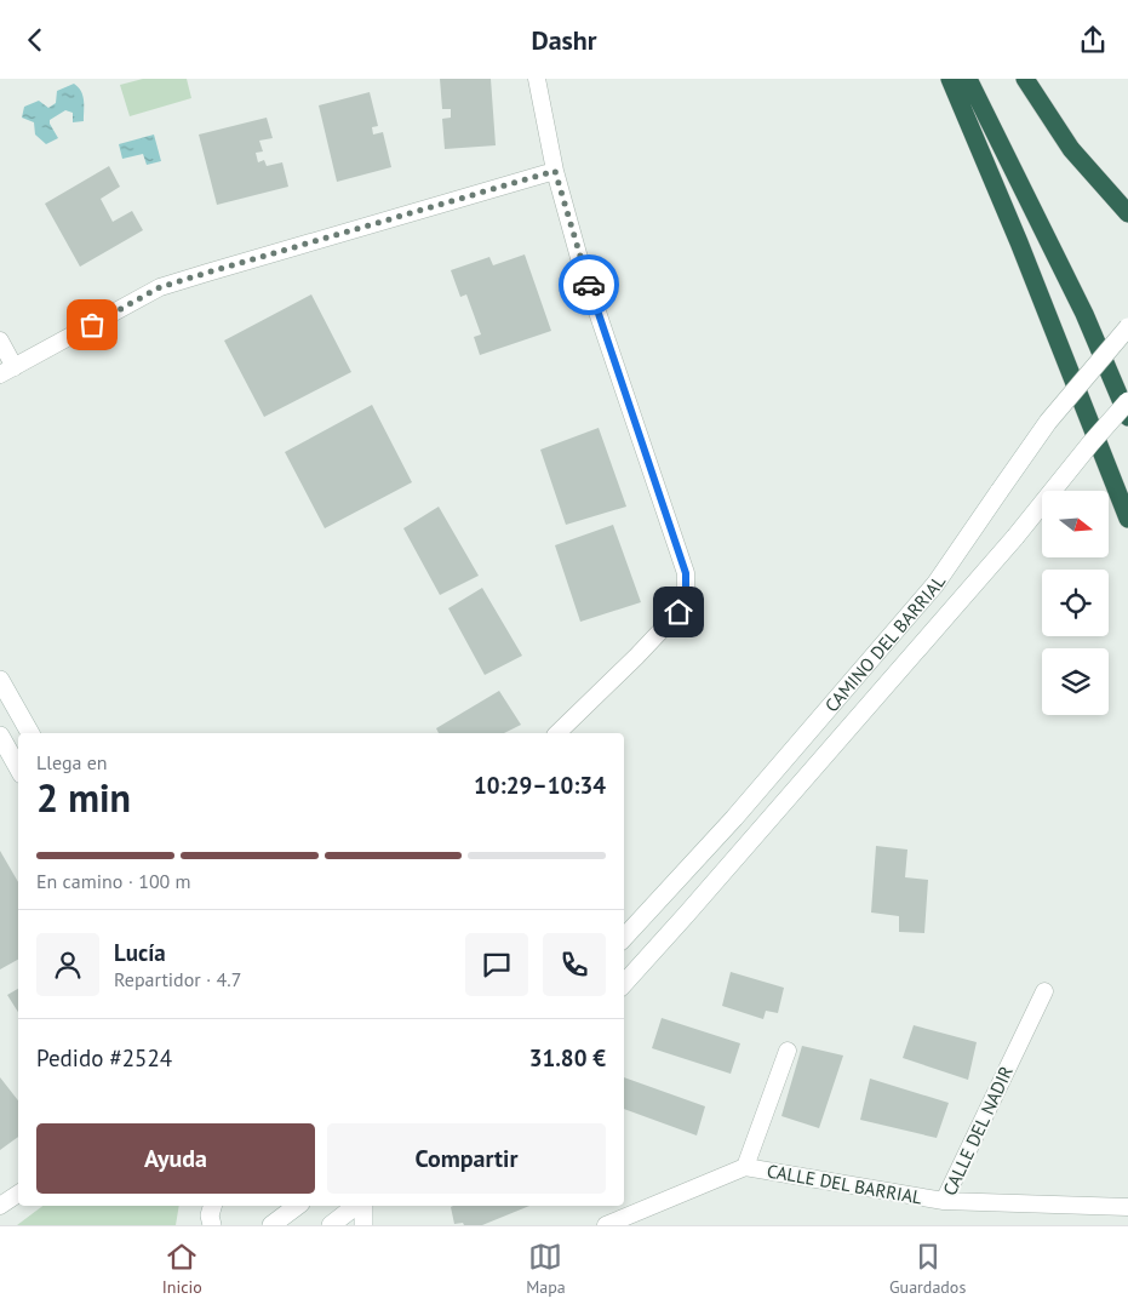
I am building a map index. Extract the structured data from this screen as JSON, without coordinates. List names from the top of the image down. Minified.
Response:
{"streets":{"main road":["CAMINO DEL BARRIAL"],"street":["CALLE DEL NADIR","CALLE DEL BARRIAL"]},"crossings":[["CALLE DEL NADIR","CALLE DEL BARRIAL"]],"north":"right","page":{"header":"Dashr","heading":["2 min","Llega en","10:29–10:34"],"panel":["Lucía","Repartidor · 4.7","Pedido #2524","31.80 €"],"bar":"En camino · 100 m","buttons":["Ayuda","Compartir"],"tabs":["Inicio","Mapa","Guardados"]}}
